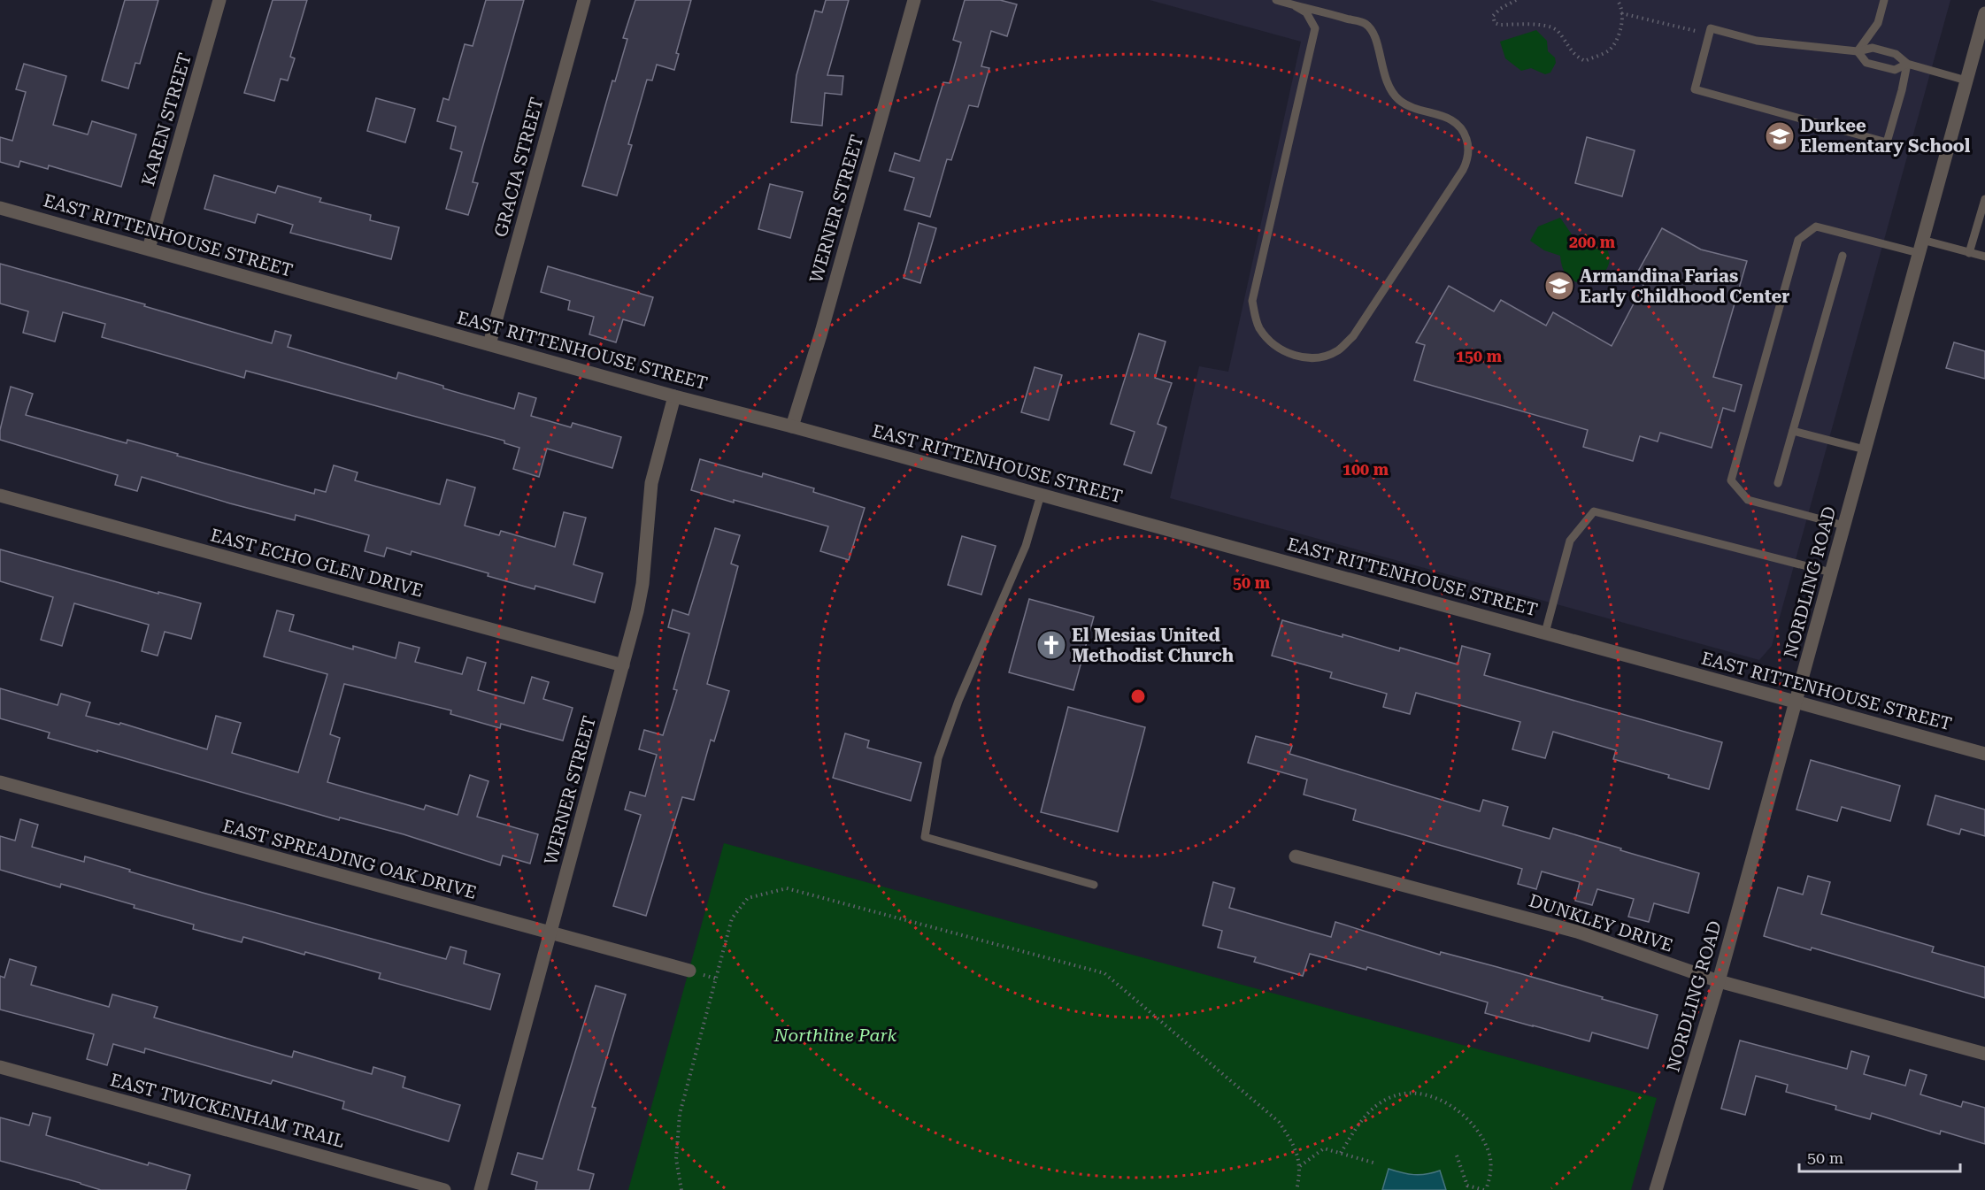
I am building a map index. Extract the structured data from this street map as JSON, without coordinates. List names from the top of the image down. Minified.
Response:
{"streets":{"street":["KAREN STREET","GRACIA STREET","WERNER STREET","EAST RITTENHOUSE STREET","EAST ECHO GLEN DRIVE","NORDLING ROAD","EAST SPREADING OAK DRIVE","DUNKLEY DRIVE","EAST TWICKENHAM TRAIL"]},"crossings":[["KAREN STREET","EAST RITTENHOUSE STREET"],["GRACIA STREET","EAST RITTENHOUSE STREET"],["WERNER STREET","EAST RITTENHOUSE STREET"],["WERNER STREET","EAST ECHO GLEN DRIVE"],["WERNER STREET","EAST SPREADING OAK DRIVE"],["EAST RITTENHOUSE STREET","NORDLING ROAD"],["NORDLING ROAD","DUNKLEY DRIVE"]],"parks":["Northline Park"],"places":{"school or university":["Durkee Elementary School","Armandina Farias Early Childhood Center"],"church":["El Mesias United Methodist Church"]},"scale_bar":"50 m","rings":["200 m","150 m","100 m","50 m"]}
